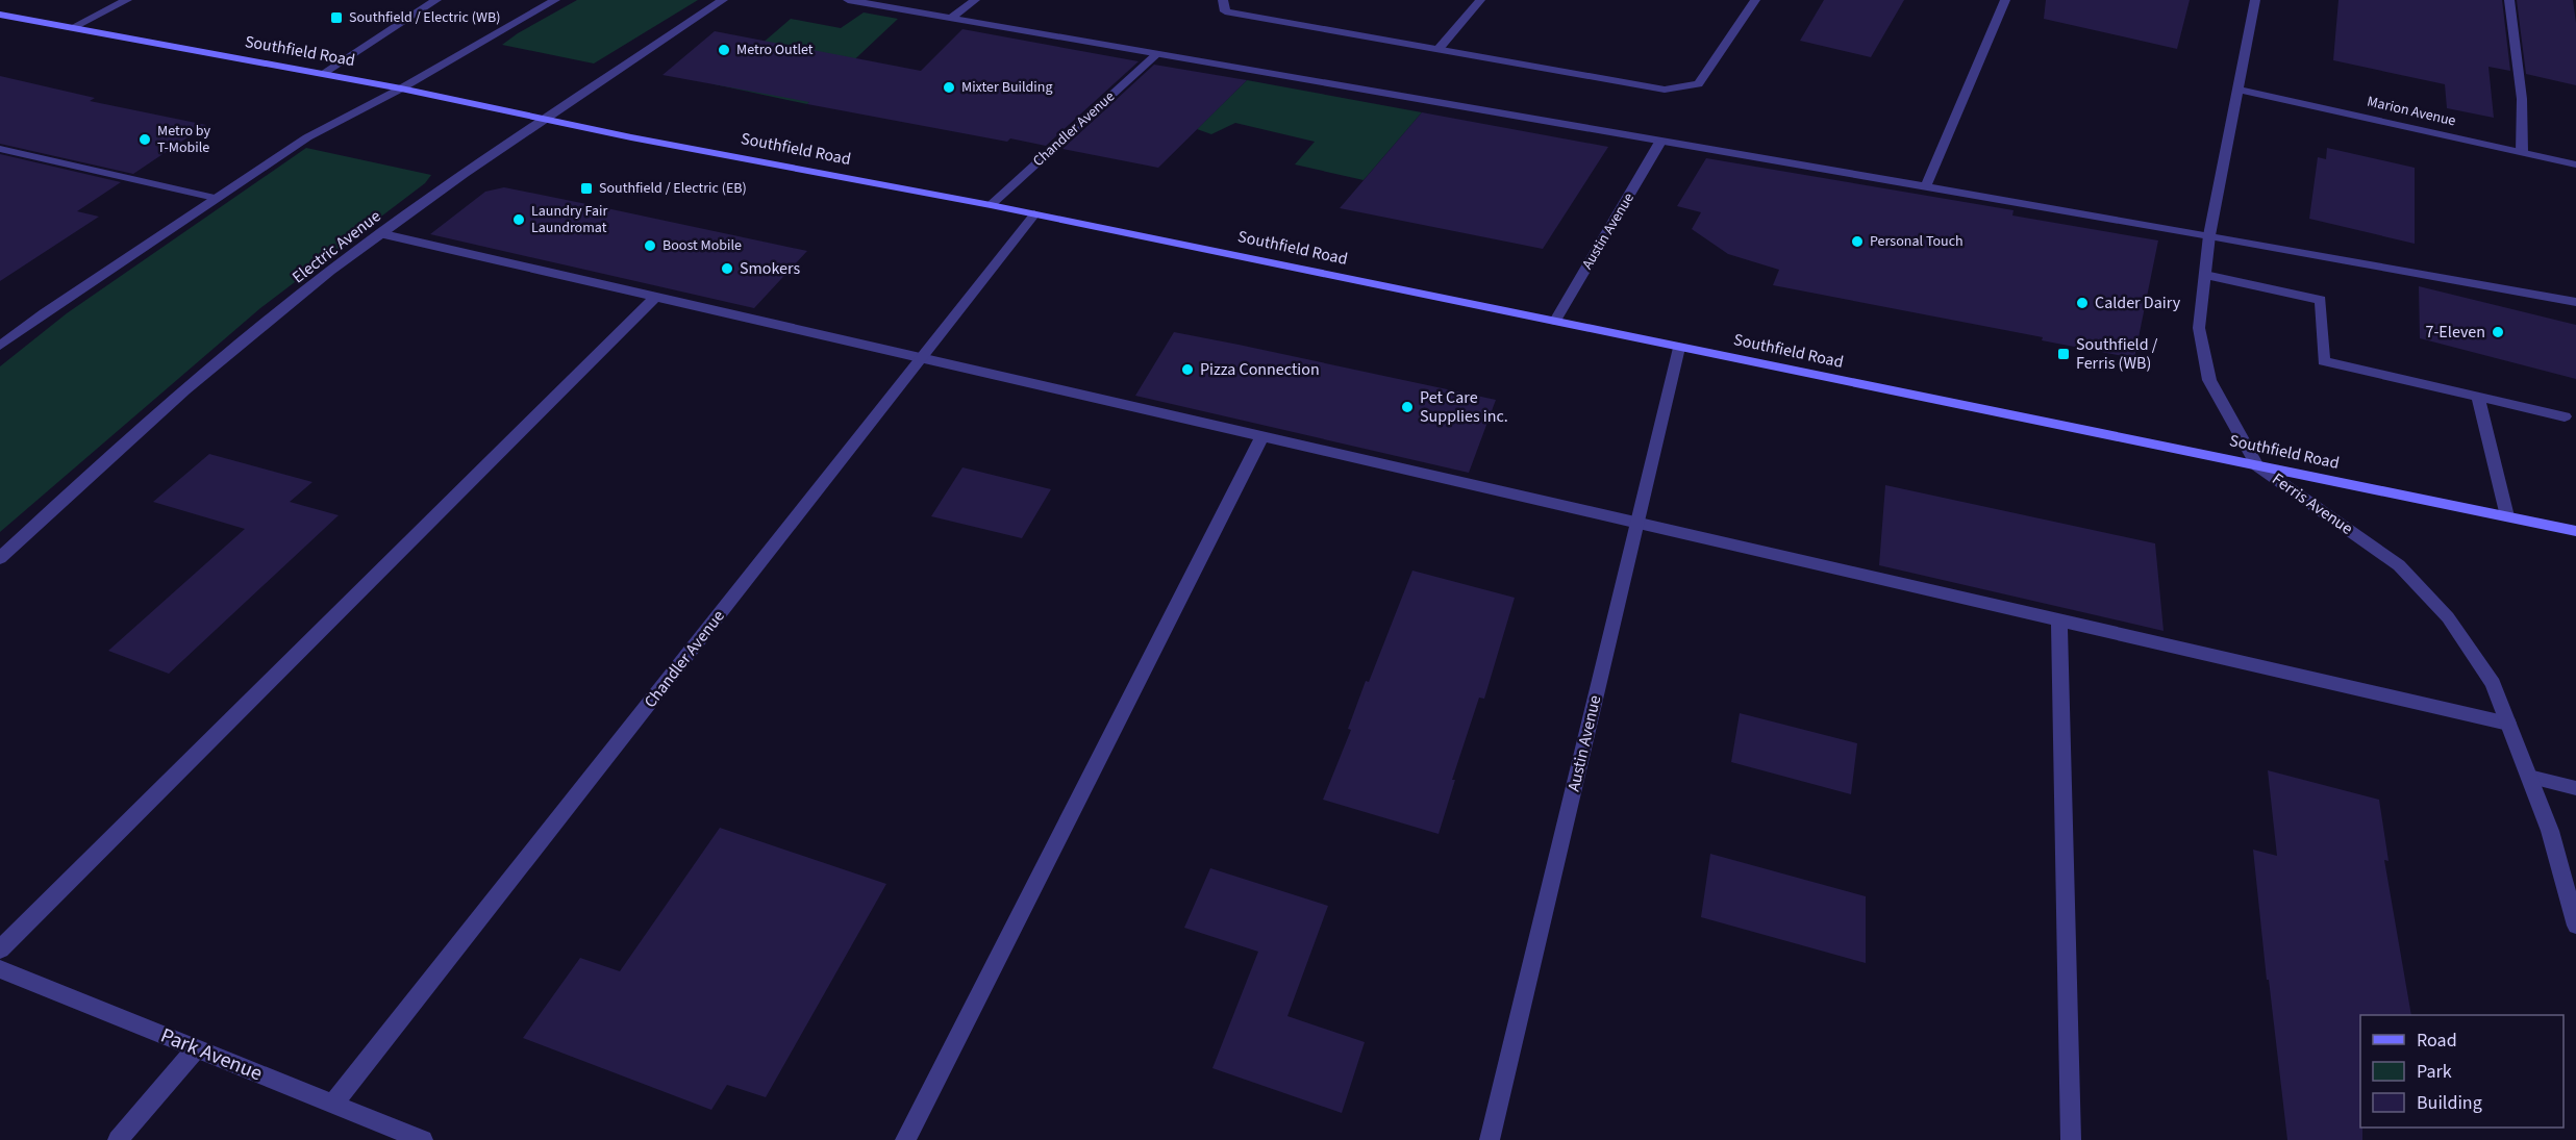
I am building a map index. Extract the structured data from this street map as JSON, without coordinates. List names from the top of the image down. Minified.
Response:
{"streets":{"main road":["Southfield Road"],"street":["Marion Avenue","Chandler Avenue","Austin Avenue","Electric Avenue","Ferris Avenue","Park Avenue"]},"crossings":[["Southfield Road","Chandler Avenue"],["Southfield Road","Austin Avenue"],["Southfield Road","Electric Avenue"],["Southfield Road","Ferris Avenue"],["Marion Avenue","Ferris Avenue"],["Chandler Avenue","Park Avenue"]],"places":{"transit":["Southfield / Electric (WB)","Southfield / Electric (EB)","Southfield / Ferris (WB)"],"other":["Metro Outlet","Mixter Building","Metro by T-Mobile","Laundry Fair Laundromat","Personal Touch","Boost Mobile","Smokers","Calder Dairy","7-Eleven","Pizza Connection","Pet Care Supplies inc."]},"legend":["Road","Park","Building"]}
